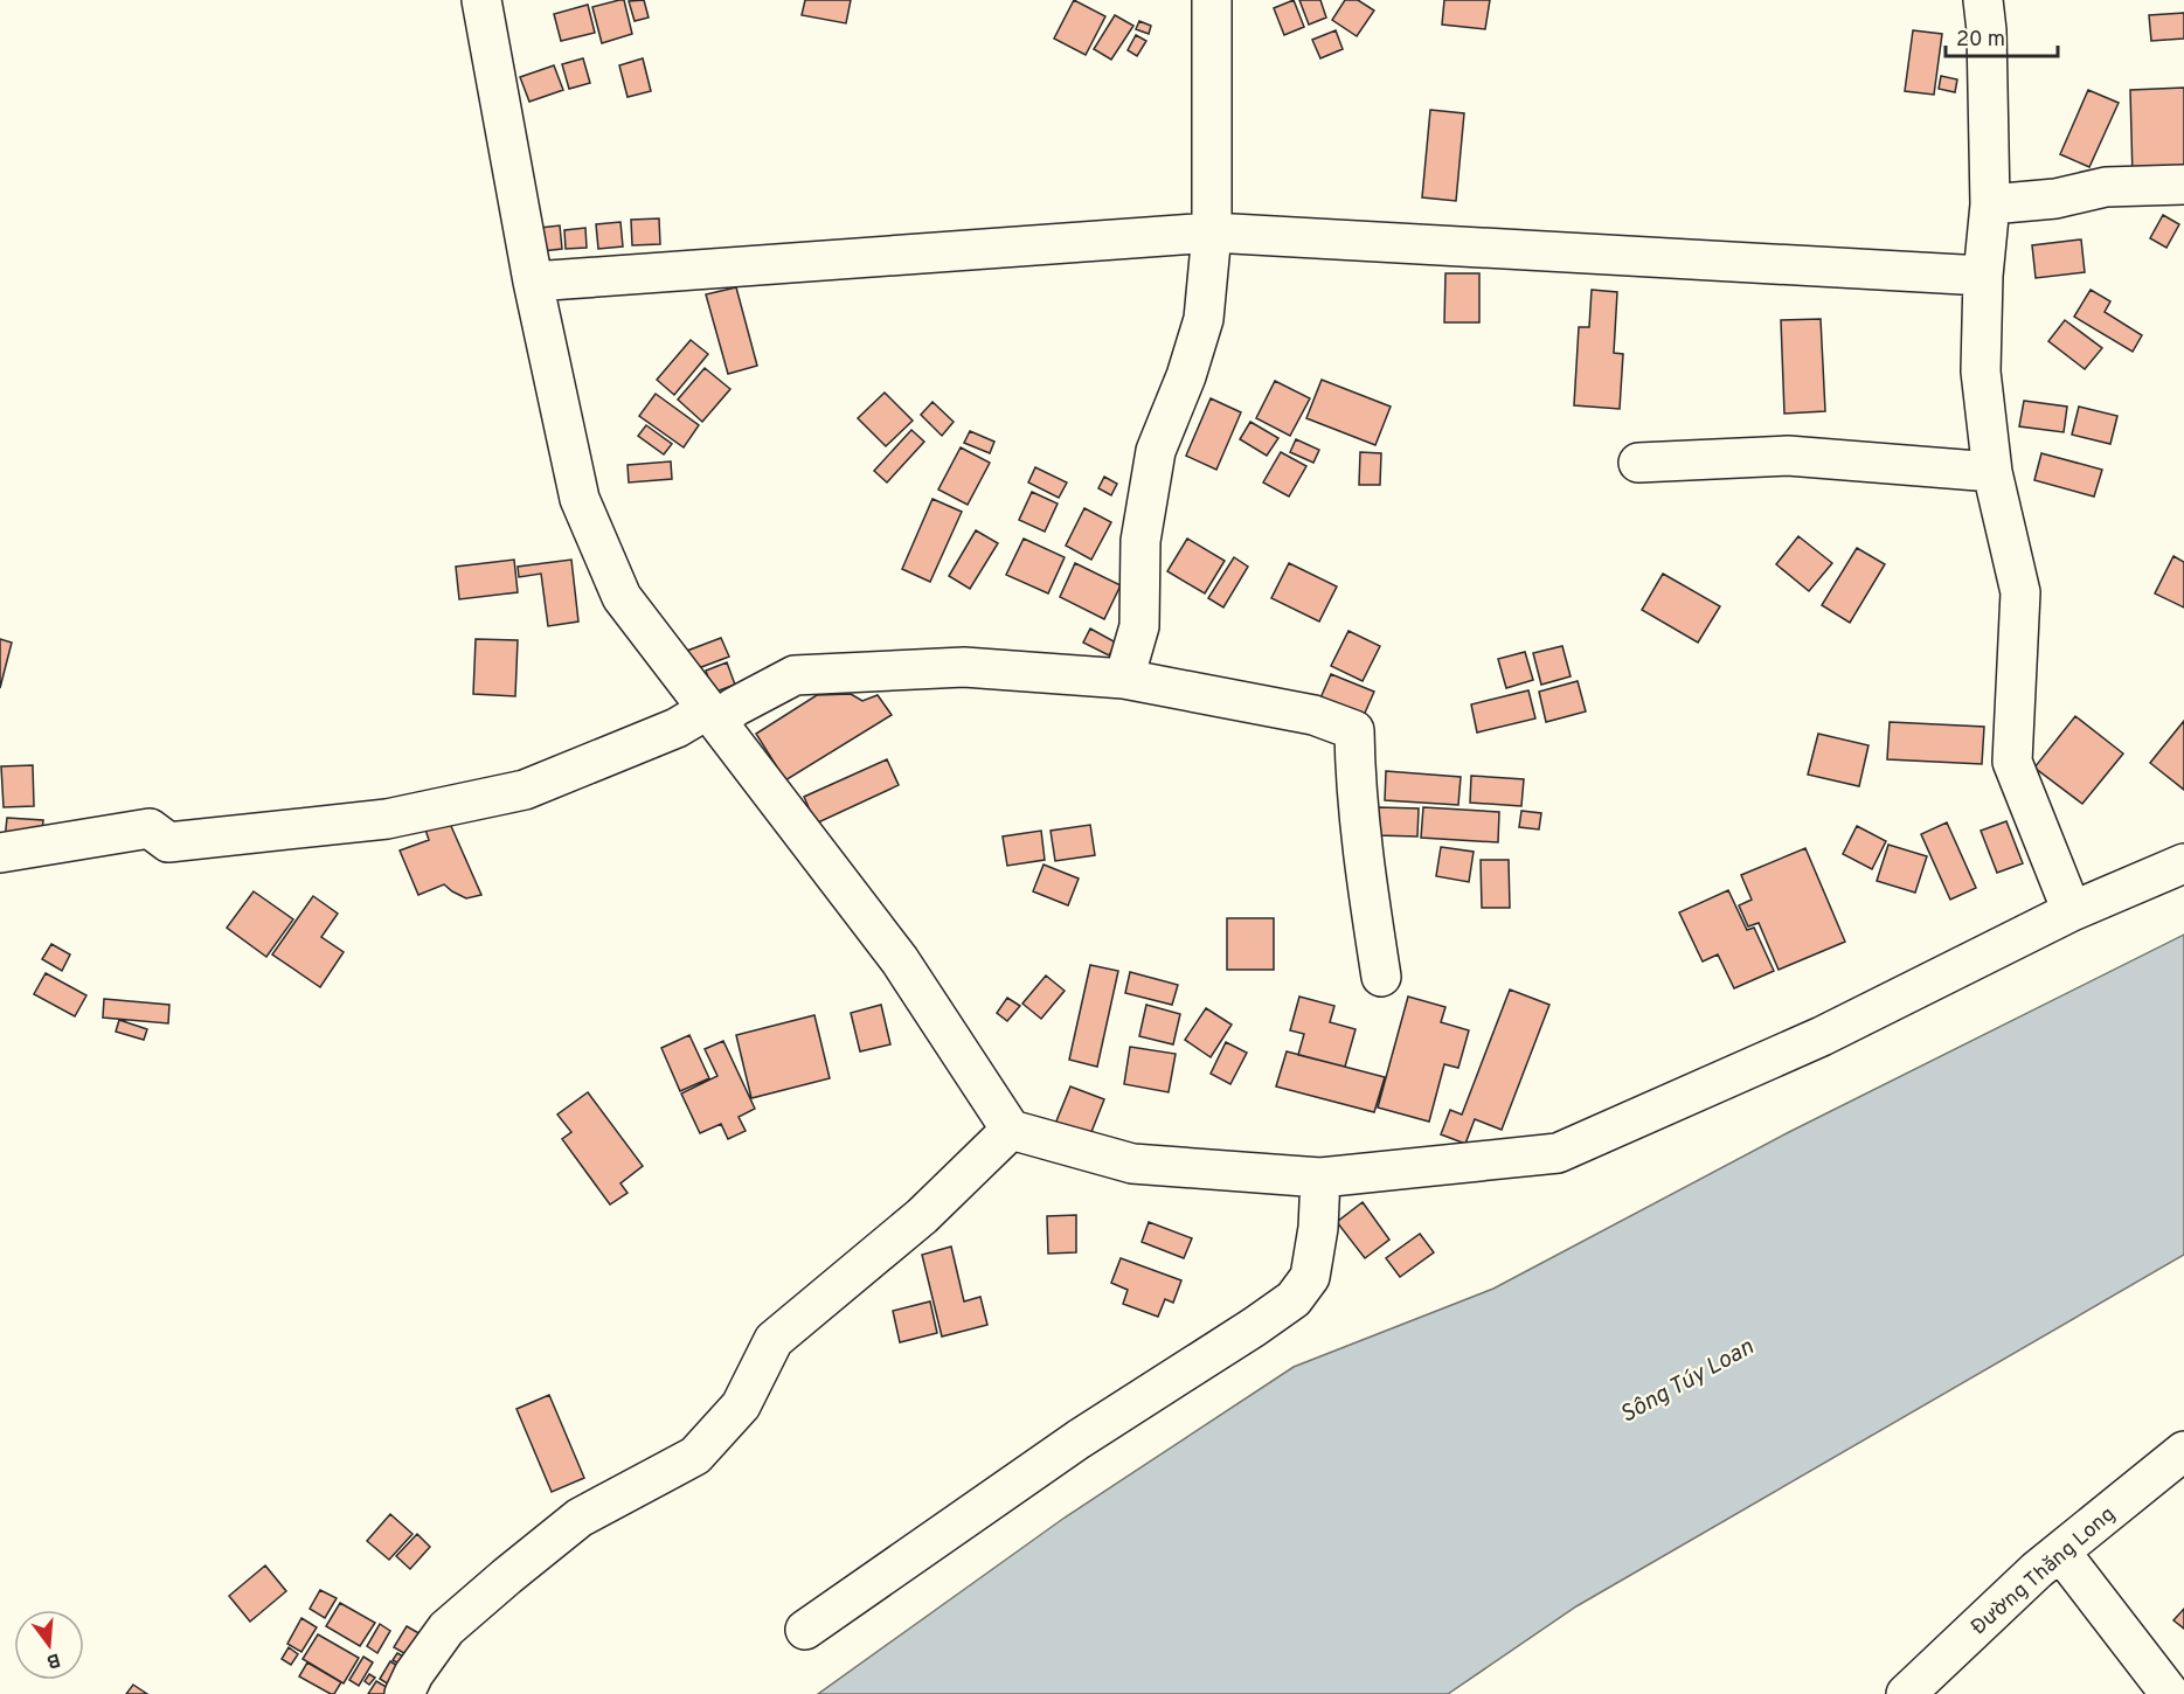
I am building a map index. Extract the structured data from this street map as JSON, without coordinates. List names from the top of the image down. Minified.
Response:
{"streets":{"street":["Đường Thăng Long"]},"water":["Sông Túy Loan"],"scale_bar":"20 m","north":"bottom"}
